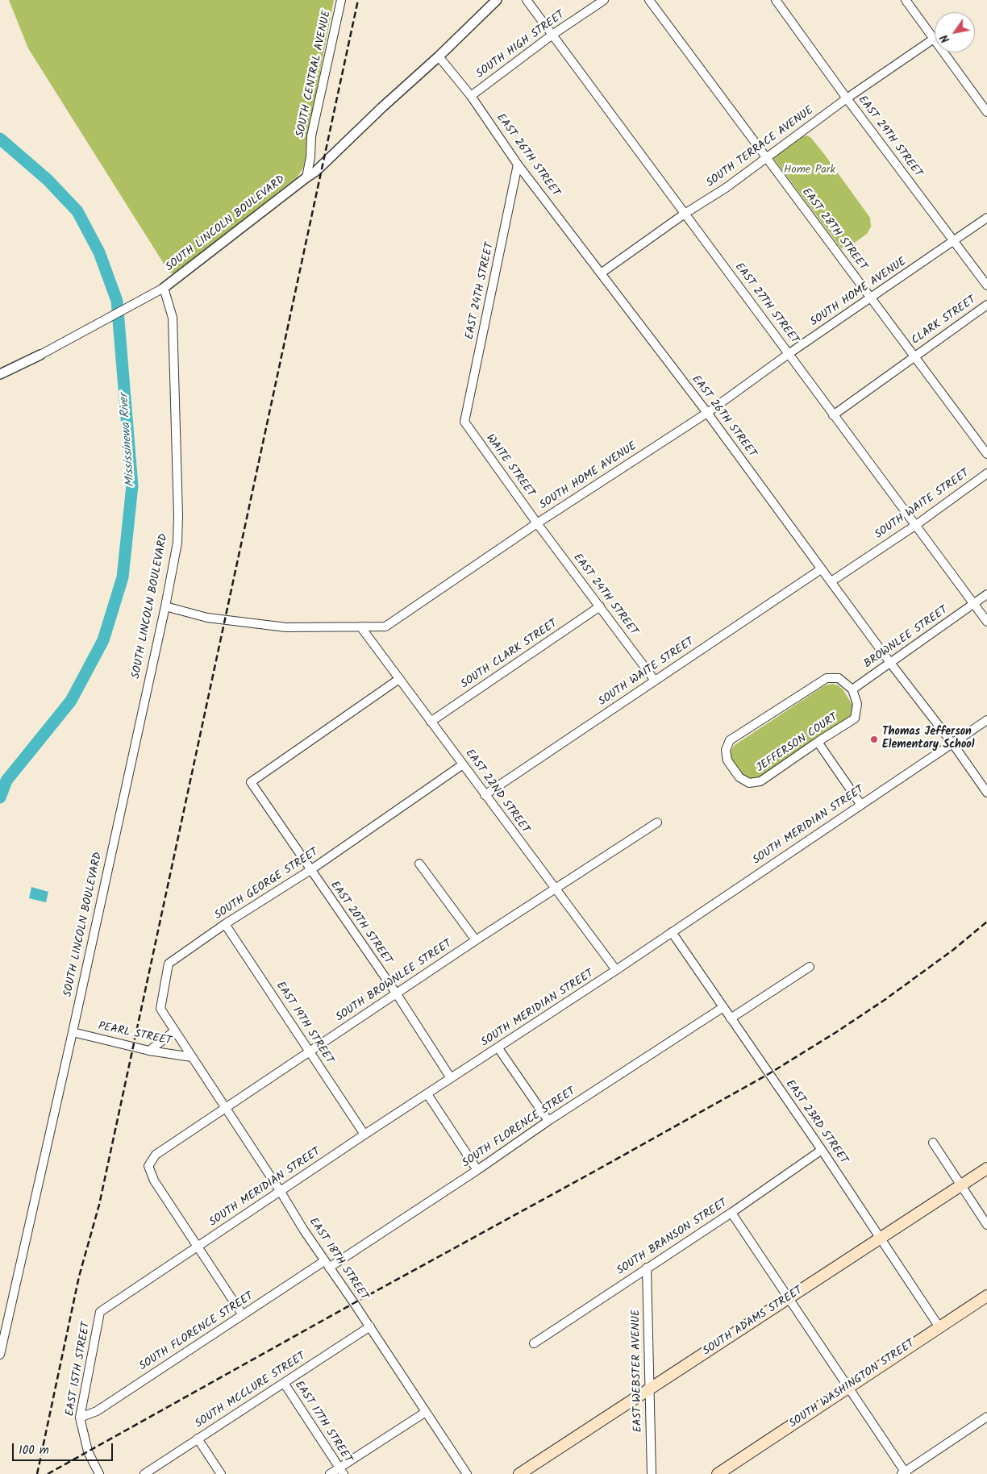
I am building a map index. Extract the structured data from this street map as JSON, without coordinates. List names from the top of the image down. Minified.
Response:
{"streets":{"main road":["SOUTH ADAMS STREET","SOUTH WASHINGTON STREET"],"street":["SOUTH HIGH STREET","SOUTH CENTRAL AVENUE","EAST 29TH STREET","SOUTH TERRACE AVENUE","EAST 26TH STREET","SOUTH LINCOLN BOULEVARD","EAST 28TH STREET","EAST 24TH STREET","SOUTH HOME AVENUE","EAST 27TH STREET","CLARK STREET","WAITE STREET","SOUTH WAITE STREET","BROWNLEE STREET","SOUTH CLARK STREET","JEFFERSON COURT","EAST 22ND STREET","SOUTH MERIDIAN STREET","SOUTH GEORGE STREET","EAST 20TH STREET","SOUTH BROWNLEE STREET","EAST 19TH STREET","PEARL STREET","EAST 23RD STREET","SOUTH FLORENCE STREET","SOUTH BRANSON STREET","EAST 18TH STREET","EAST 15TH STREET","EAST WEBSTER AVENUE","SOUTH MCCLURE STREET","EAST 17TH STREET"]},"crossings":[["SOUTH HIGH STREET","EAST 26TH STREET"],["SOUTH HIGH STREET","EAST 27TH STREET"],["SOUTH CENTRAL AVENUE","SOUTH LINCOLN BOULEVARD"],["EAST 29TH STREET","SOUTH TERRACE AVENUE"],["EAST 29TH STREET","SOUTH HOME AVENUE"],["SOUTH TERRACE AVENUE","EAST 26TH STREET"],["SOUTH TERRACE AVENUE","EAST 28TH STREET"],["SOUTH TERRACE AVENUE","EAST 27TH STREET"],["EAST 26TH STREET","SOUTH LINCOLN BOULEVARD"],["EAST 26TH STREET","EAST 24TH STREET"],["EAST 26TH STREET","SOUTH HOME AVENUE"],["EAST 26TH STREET","SOUTH WAITE STREET"],["EAST 26TH STREET","BROWNLEE STREET"],["EAST 26TH STREET","SOUTH MERIDIAN STREET"],["SOUTH LINCOLN BOULEVARD","SOUTH HOME AVENUE"],["SOUTH LINCOLN BOULEVARD","PEARL STREET"],["EAST 28TH STREET","SOUTH HOME AVENUE"],["EAST 28TH STREET","CLARK STREET"],["EAST 24TH STREET","SOUTH HOME AVENUE"],["EAST 24TH STREET","WAITE STREET"],["EAST 24TH STREET","SOUTH WAITE STREET"],["EAST 24TH STREET","SOUTH CLARK STREET"],["SOUTH HOME AVENUE","EAST 27TH STREET"],["SOUTH HOME AVENUE","WAITE STREET"],["SOUTH HOME AVENUE","EAST 22ND STREET"],["EAST 27TH STREET","SOUTH WAITE STREET"],["EAST 27TH STREET","BROWNLEE STREET"],["SOUTH WAITE STREET","EAST 22ND STREET"],["BROWNLEE STREET","JEFFERSON COURT"],["SOUTH CLARK STREET","EAST 22ND STREET"],["EAST 22ND STREET","SOUTH MERIDIAN STREET"],["EAST 22ND STREET","SOUTH GEORGE STREET"],["EAST 22ND STREET","EAST 20TH STREET"],["EAST 22ND STREET","SOUTH BROWNLEE STREET"],["SOUTH MERIDIAN STREET","EAST 20TH STREET"],["SOUTH MERIDIAN STREET","SOUTH BROWNLEE STREET"],["SOUTH MERIDIAN STREET","EAST 19TH STREET"],["SOUTH MERIDIAN STREET","EAST 23RD STREET"],["SOUTH MERIDIAN STREET","EAST 18TH STREET"],["SOUTH MERIDIAN STREET","EAST 15TH STREET"],["SOUTH GEORGE STREET","EAST 20TH STREET"],["SOUTH GEORGE STREET","EAST 19TH STREET"],["SOUTH GEORGE STREET","PEARL STREET"],["SOUTH GEORGE STREET","EAST 18TH STREET"],["EAST 20TH STREET","SOUTH BROWNLEE STREET"],["SOUTH BROWNLEE STREET","EAST 19TH STREET"],["SOUTH BROWNLEE STREET","EAST 18TH STREET"],["PEARL STREET","EAST 18TH STREET"],["EAST 23RD STREET","SOUTH FLORENCE STREET"],["EAST 23RD STREET","SOUTH BRANSON STREET"],["EAST 23RD STREET","SOUTH ADAMS STREET"],["EAST 23RD STREET","SOUTH WASHINGTON STREET"],["SOUTH FLORENCE STREET","EAST 18TH STREET"],["SOUTH FLORENCE STREET","EAST 15TH STREET"],["SOUTH BRANSON STREET","EAST WEBSTER AVENUE"],["EAST 18TH STREET","SOUTH MCCLURE STREET"],["SOUTH ADAMS STREET","EAST WEBSTER AVENUE"],["SOUTH MCCLURE STREET","EAST 17TH STREET"]],"water":["Mississinewa River"],"parks":["Home Park"],"places":["Thomas Jefferson Elementary School"],"scale_bar":"100 m","north":"bottom left"}
